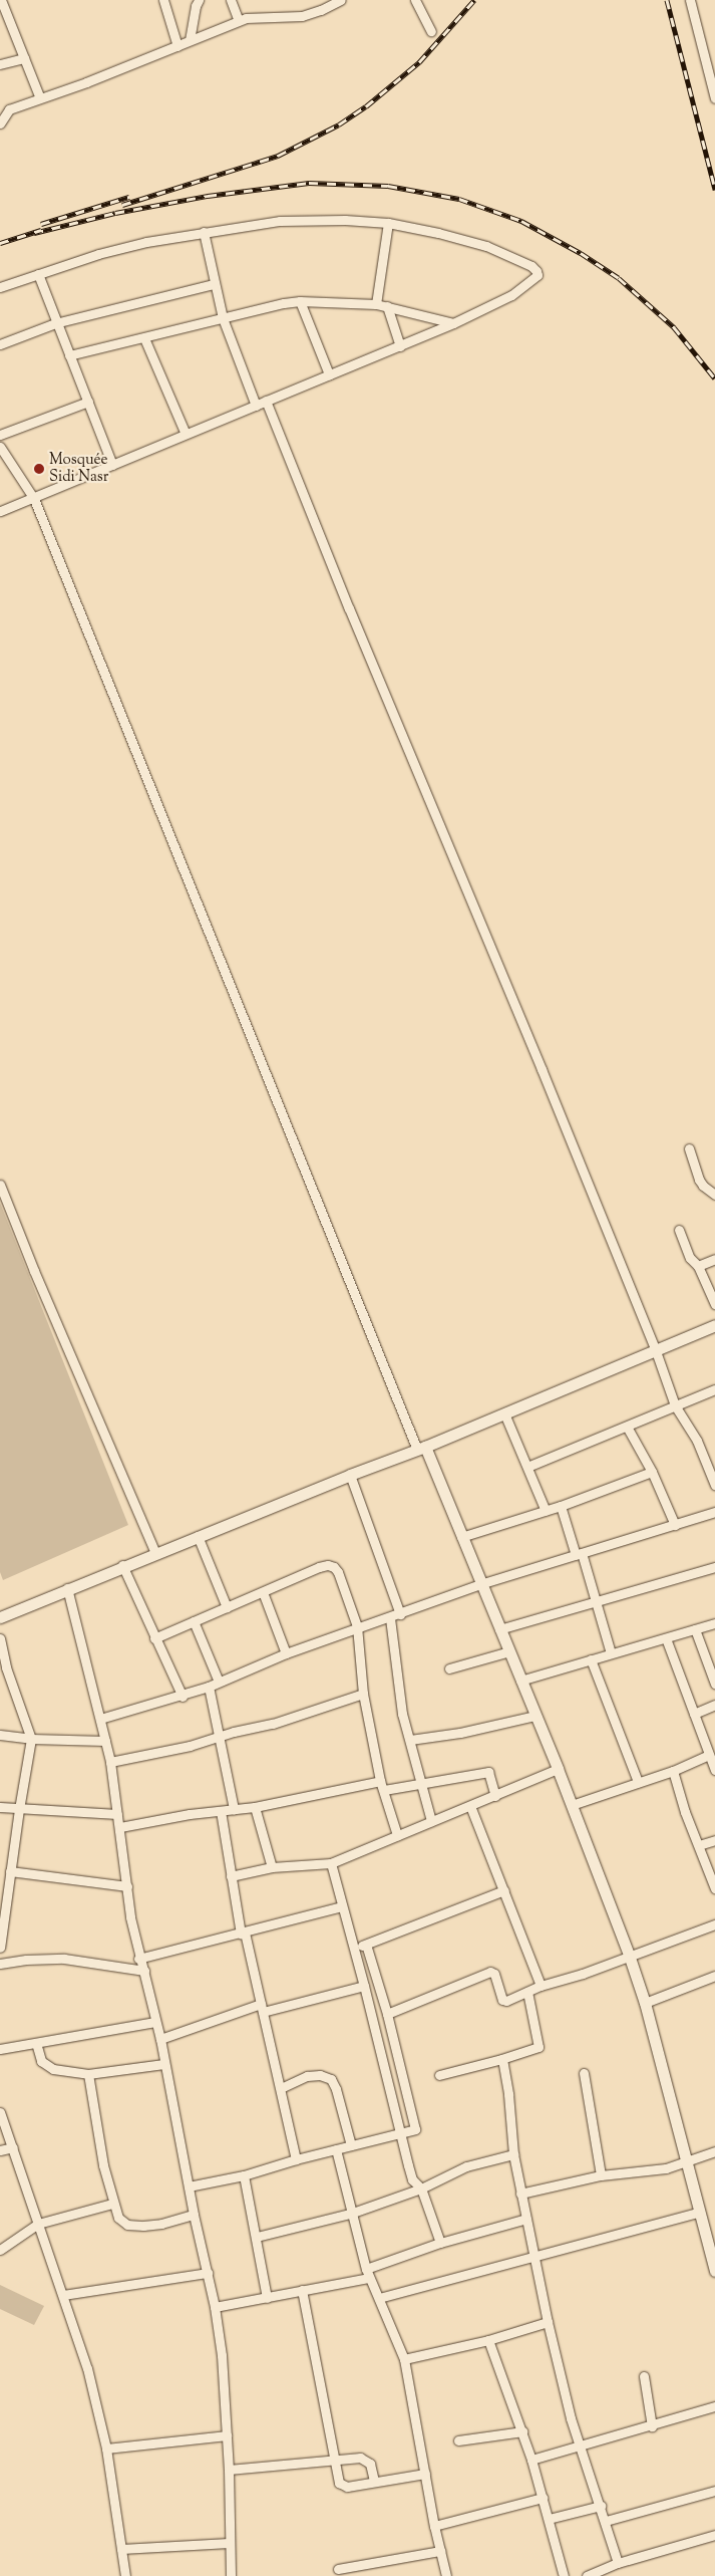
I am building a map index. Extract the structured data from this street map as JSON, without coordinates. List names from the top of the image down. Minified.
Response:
{"places":["Mosquée Sidi Nasr"]}
